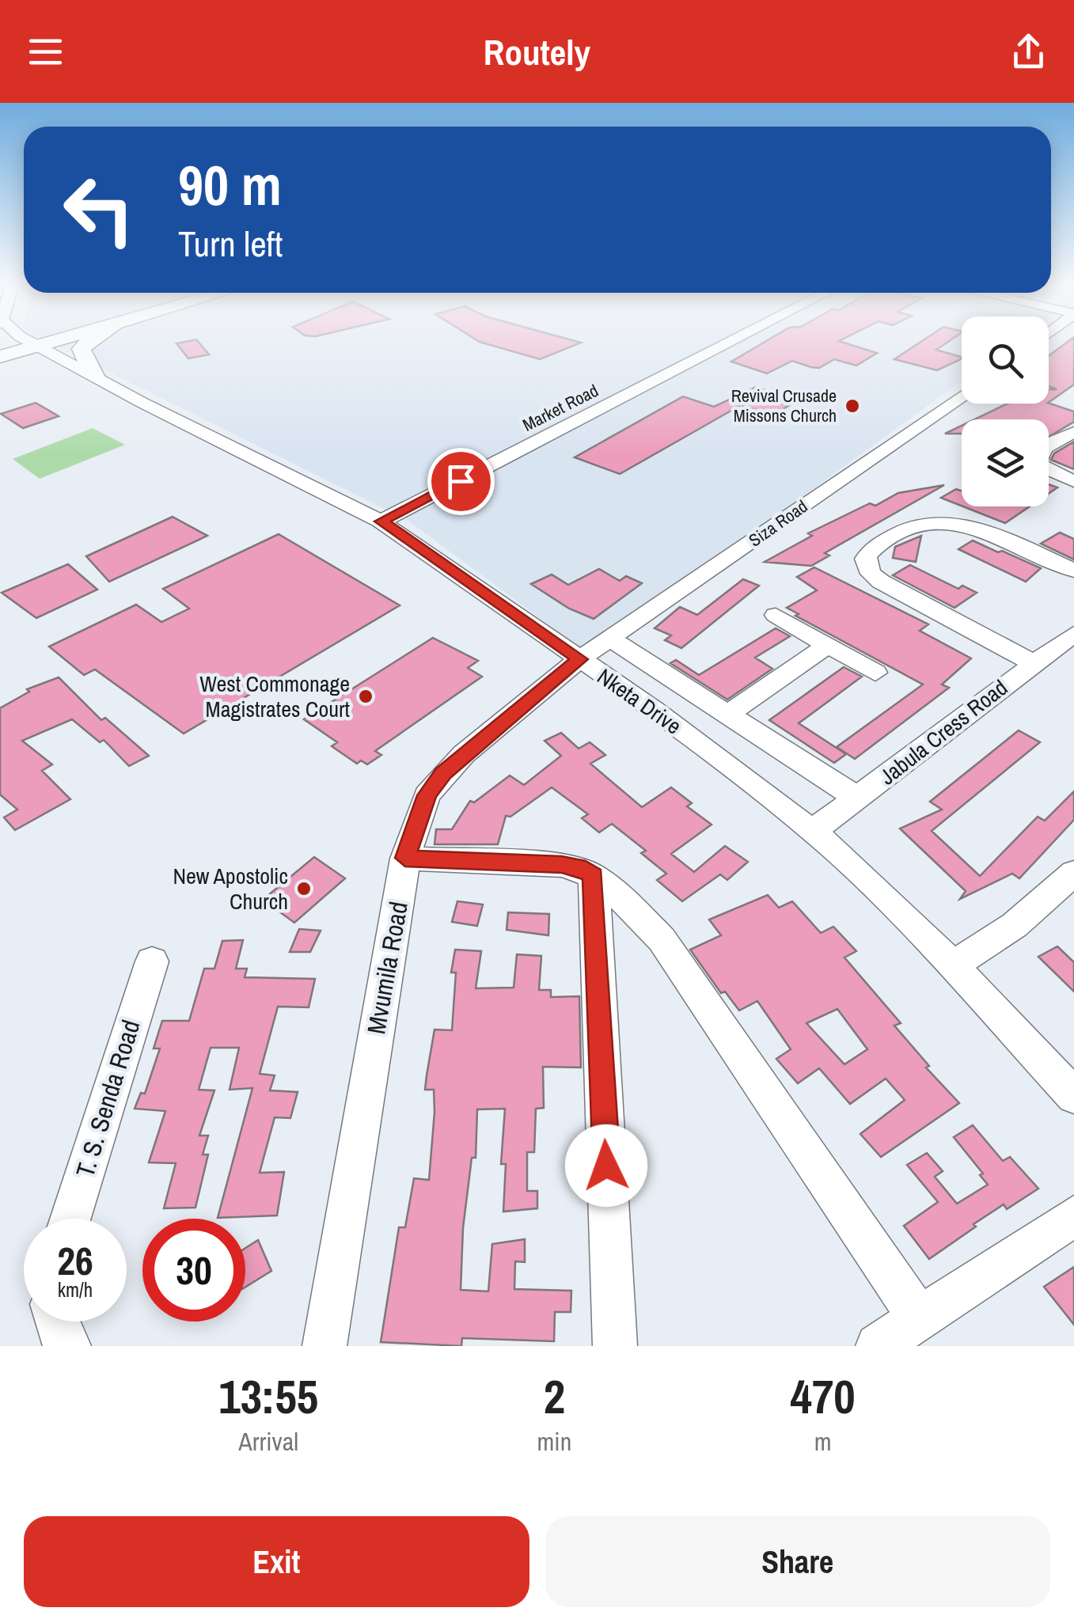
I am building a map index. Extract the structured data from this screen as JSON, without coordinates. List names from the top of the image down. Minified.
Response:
{"streets":{"street":["Market Road","Siza Road","Nketa Drive","Jabula Cress Road","Mvumila Road","T. S. Senda Road"]},"crossings":[["Market Road","Nketa Drive"],["Siza Road","Nketa Drive"],["Siza Road","Mvumila Road"],["Nketa Drive","Jabula Cress Road"],["Nketa Drive","Mvumila Road"]],"places":["Revival Crusade Missons Church","West Commonage Magistrates Court","New Apostolic Church"],"page":{"header":"Routely","turn":["90 m","Turn left"],"speed":"26 km/h","limit":"30","eta":["13:55","Arrival","2","min","470","m"],"buttons":["Exit","Share"]}}
